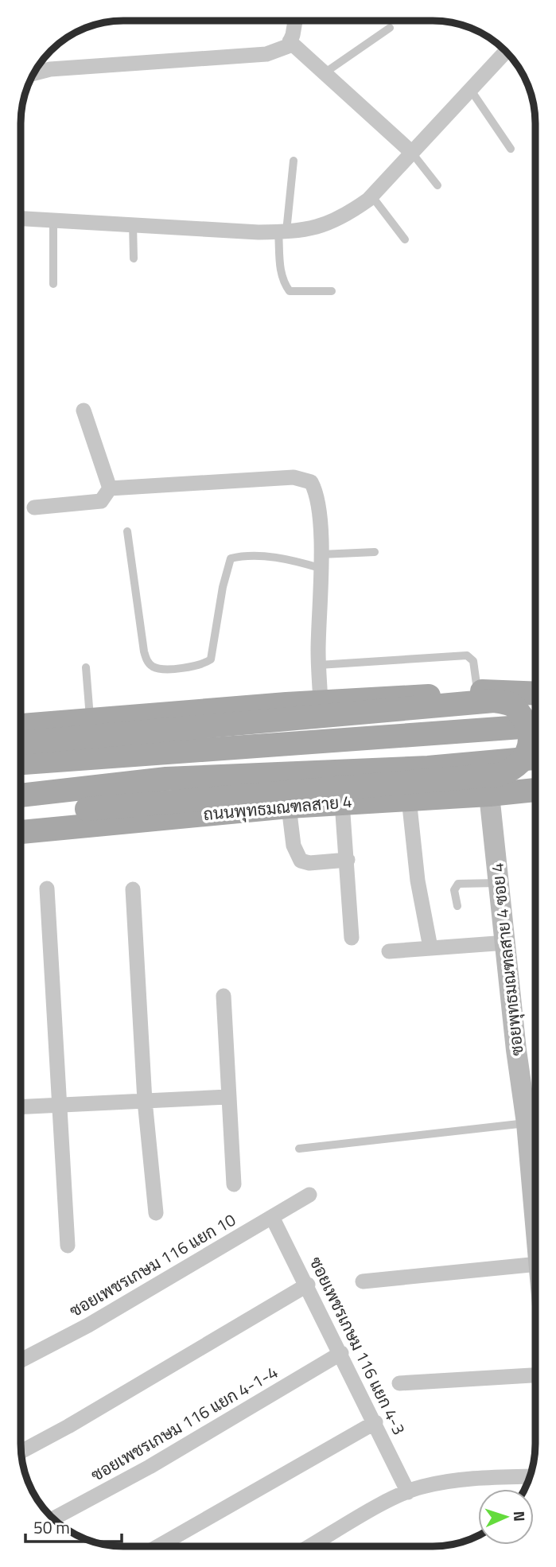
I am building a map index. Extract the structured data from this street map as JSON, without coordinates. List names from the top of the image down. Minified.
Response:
{"streets":{"main road":["ถนนพุทธมณฑลสาย 4"],"street":["ซอยพุทธมณฑลสาย 4 ซอย 4","ซอยเพชรเกษม 116 แยก 10","ซอยเพชรเกษม 116 แยก 4-3","ซอยเพชรเกษม 116 แยก 4-1-4"]},"crossings":[["ถนนพุทธมณฑลสาย 4","ซอยพุทธมณฑลสาย 4 ซอย 4"],["ซอยเพชรเกษม 116 แยก 10","ซอยเพชรเกษม 116 แยก 4-3"],["ซอยเพชรเกษม 116 แยก 4-3","ซอยเพชรเกษม 116 แยก 4-1-4"]],"scale_bar":"50 m","north":"right"}
